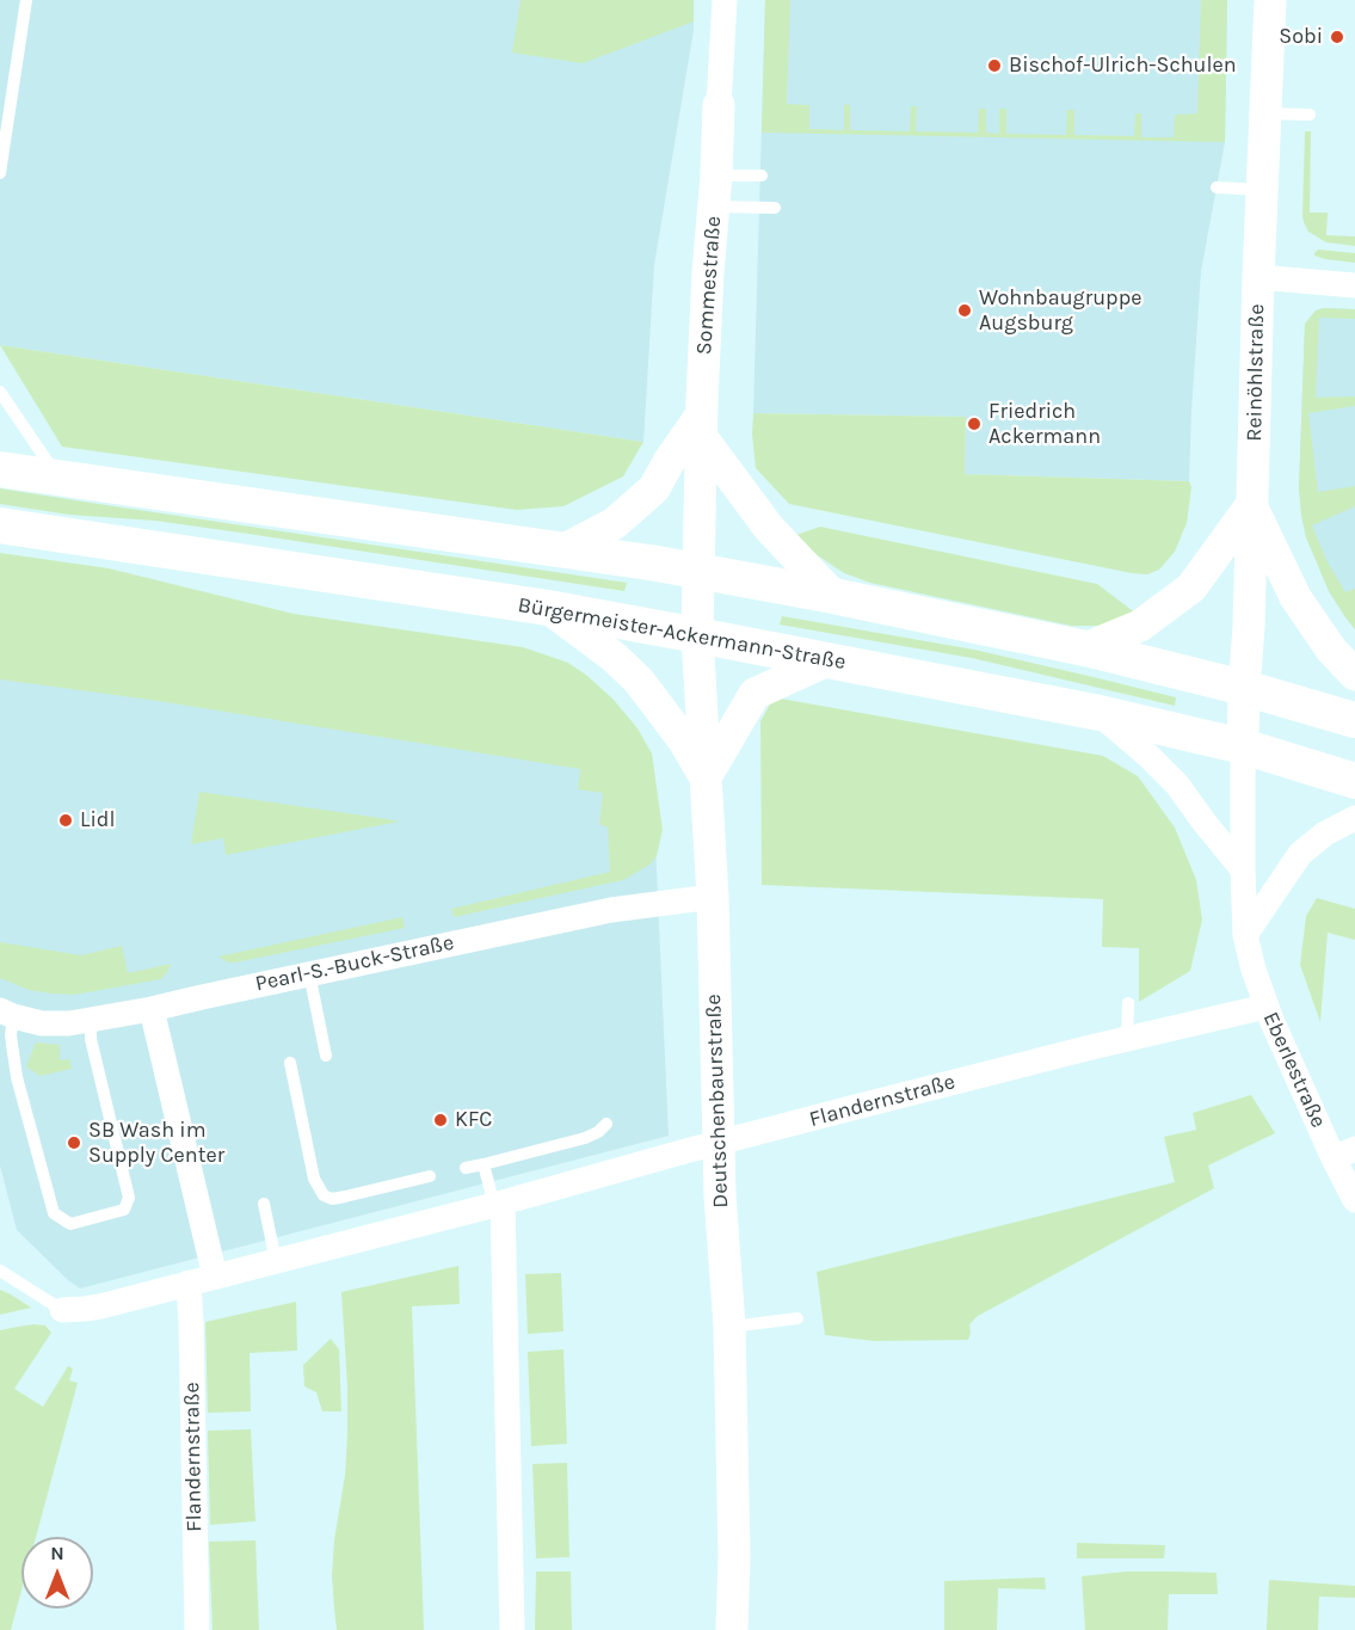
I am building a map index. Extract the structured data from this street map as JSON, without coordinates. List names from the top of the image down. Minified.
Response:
{"streets":{"main road":["Bürgermeister-Ackermann-Straße"],"street":["Sommestraße","Reinöhlstraße","Pearl-S.-Buck-Straße","Eberlestraße","Deutschenbaurstraße","Flandernstraße"]},"crossings":[["Sommestraße","Deutschenbaurstraße"],["Reinöhlstraße","Bürgermeister-Ackermann-Straße"],["Reinöhlstraße","Eberlestraße"],["Bürgermeister-Ackermann-Straße","Eberlestraße"],["Bürgermeister-Ackermann-Straße","Deutschenbaurstraße"],["Pearl-S.-Buck-Straße","Deutschenbaurstraße"],["Eberlestraße","Flandernstraße"],["Deutschenbaurstraße","Flandernstraße"]],"places":["Sobi","Bischof-Ulrich-Schulen","Wohnbaugruppe Augsburg","Friedrich Ackermann","Lidl","KFC","SB Wash im Supply Center"],"north":"top"}
